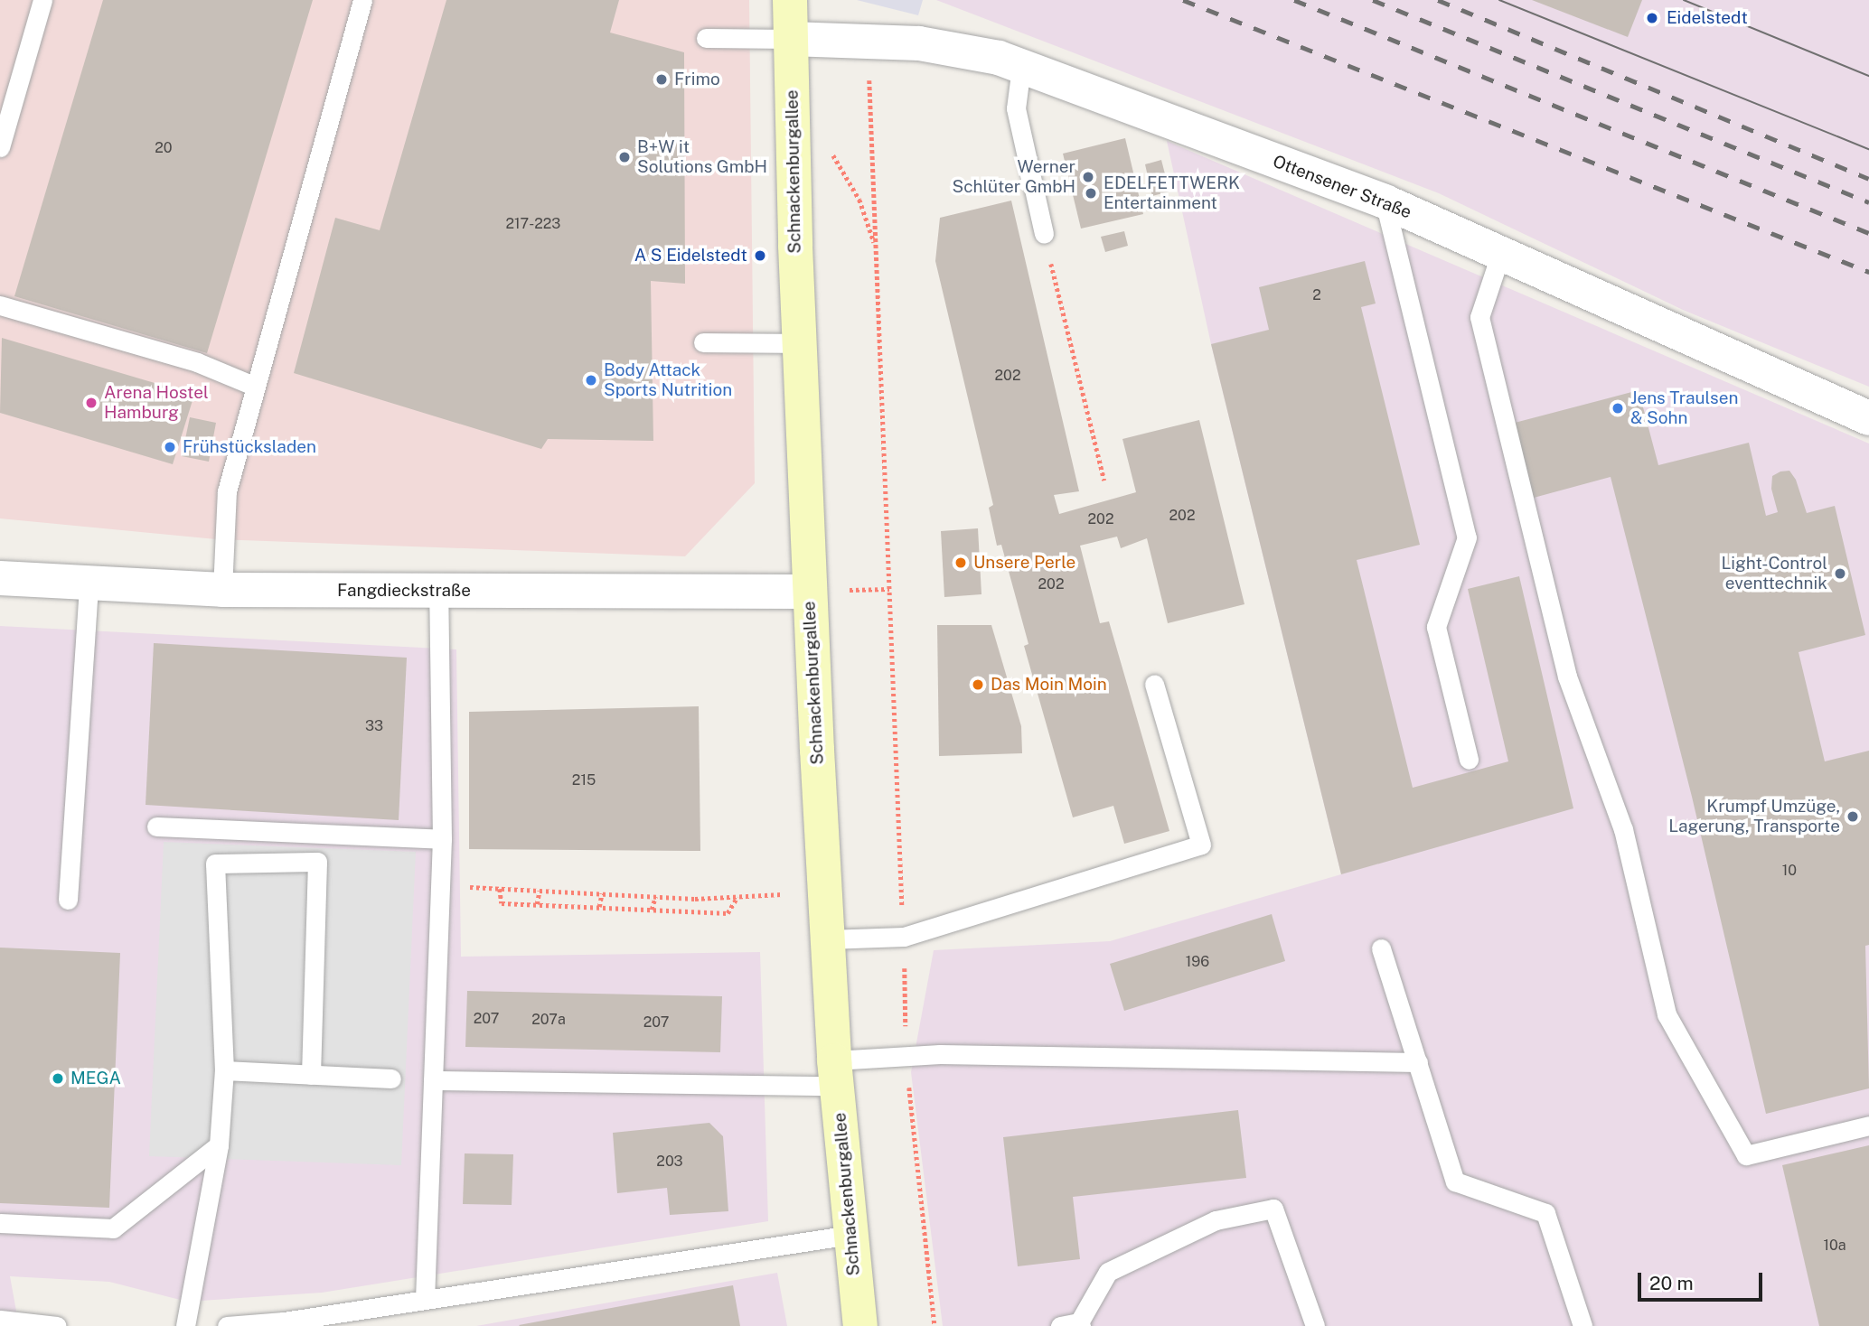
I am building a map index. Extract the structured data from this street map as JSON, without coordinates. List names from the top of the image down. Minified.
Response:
{"streets":{"street":["Schnackenburgallee","Ottensener Straße","Fangdieckstraße"]},"crossings":[["Schnackenburgallee","Ottensener Straße"],["Schnackenburgallee","Fangdieckstraße"]],"places":["Eidelstedt","Frimo","B+W it Solutions GmbH","Werner Schlüter GmbH","EDELFETTWERK Entertainment","A S Eidelstedt","Body Attack Sports Nutrition","Arena Hostel Hamburg","Jens Traulsen & Sohn","Frühstücksladen","Unsere Perle","Light-Control eventtechnik","Das Moin Moin","Krumpf Umzüge, Lagerung, Transporte","MEGA"],"house_numbers":["20","217-223","2","202","202","202","202","33","215","10","196","207","207a","207","203","10a"],"scale_bar":"20 m"}
